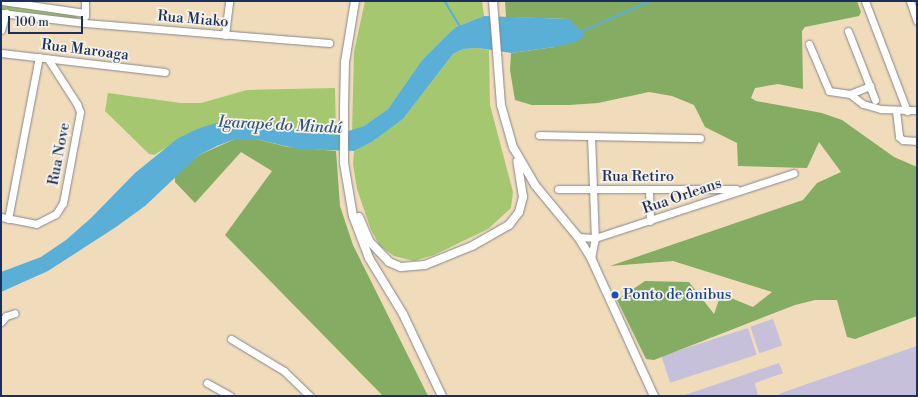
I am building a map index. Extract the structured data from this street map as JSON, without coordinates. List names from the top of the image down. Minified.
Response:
{"streets":{"street":["Rua Miako","Rua Maroaga","Rua Nove","Rua Retiro","Rua Orleans"]},"crossings":[["Rua Maroaga","Rua Nove"],["Rua Retiro","Rua Orleans"]],"water":["Igarapé do Mindú"],"places":["Ponto de ônibus"],"scale_bar":"100 m"}
